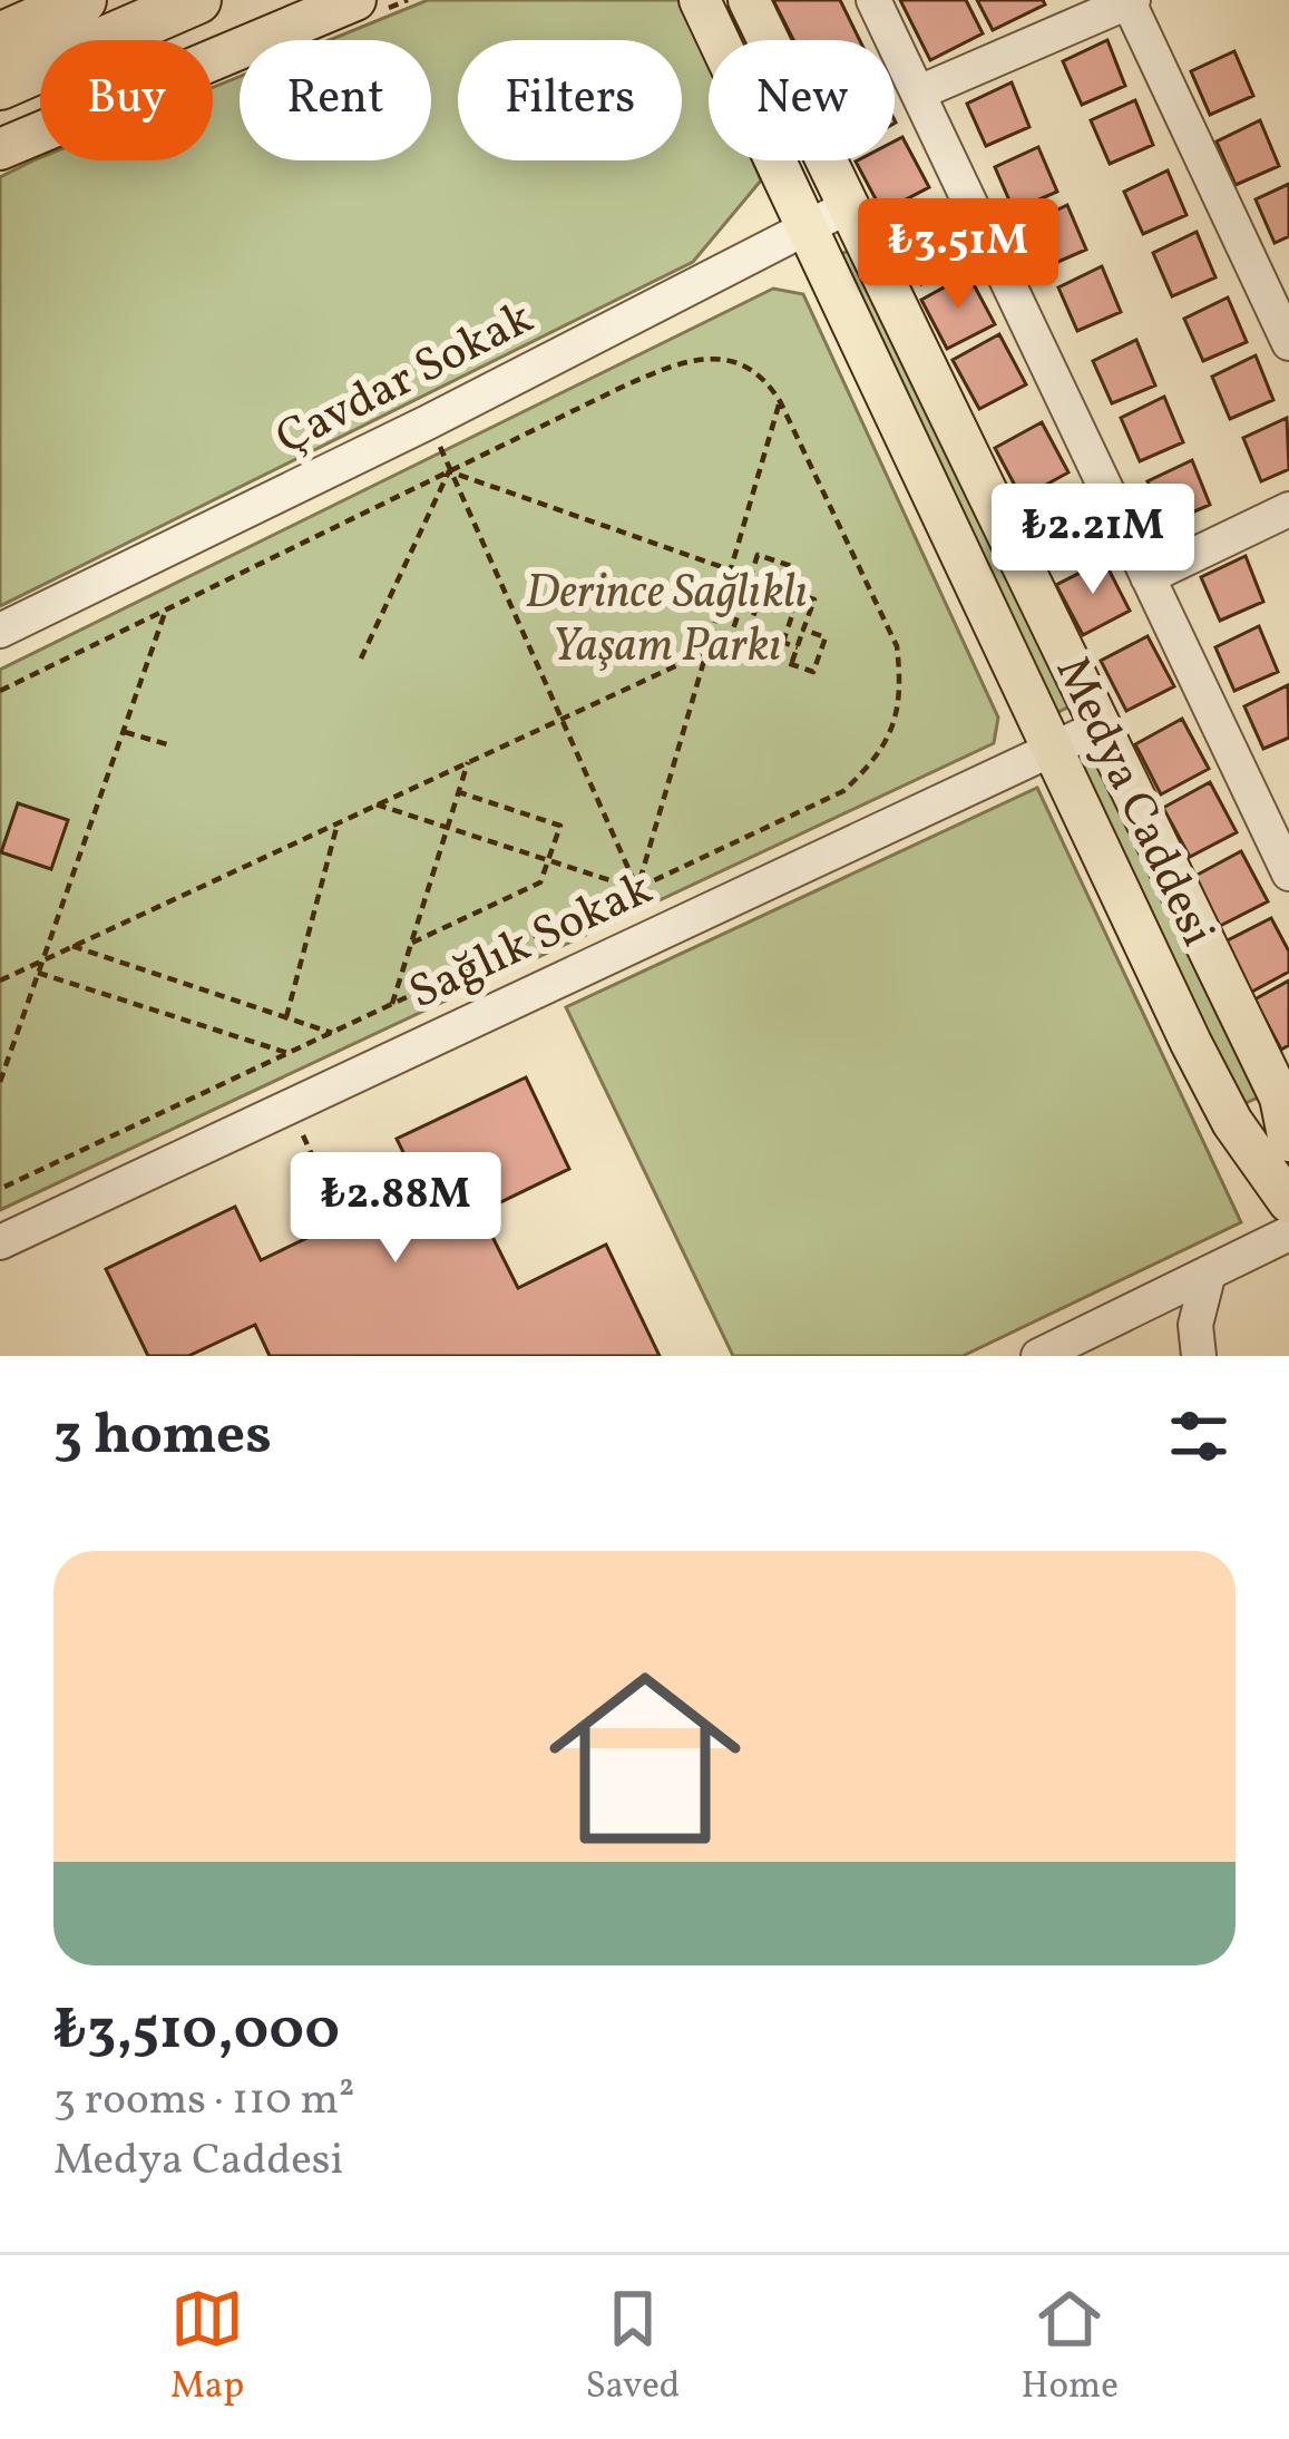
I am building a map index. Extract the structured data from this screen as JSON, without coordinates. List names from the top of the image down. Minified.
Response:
{"streets":{"main road":["Medya Caddesi"],"street":["Çavdar Sokak","Sağlık Sokak"]},"crossings":[["Çavdar Sokak","Medya Caddesi"],["Medya Caddesi","Sağlık Sokak"]],"parks":["Derince Sağlıklı Yaşam Parkı"],"page":{"chip":["Buy","Rent","Filters","New"],"price":["₺3.51M","₺2.21M","₺2.88M"],"heading":"3 homes","list":[{"name":"₺3,510,000","note":"3 rooms · 110 m² · Medya Caddesi"}],"tabs":["Map","Saved","Home"]}}
